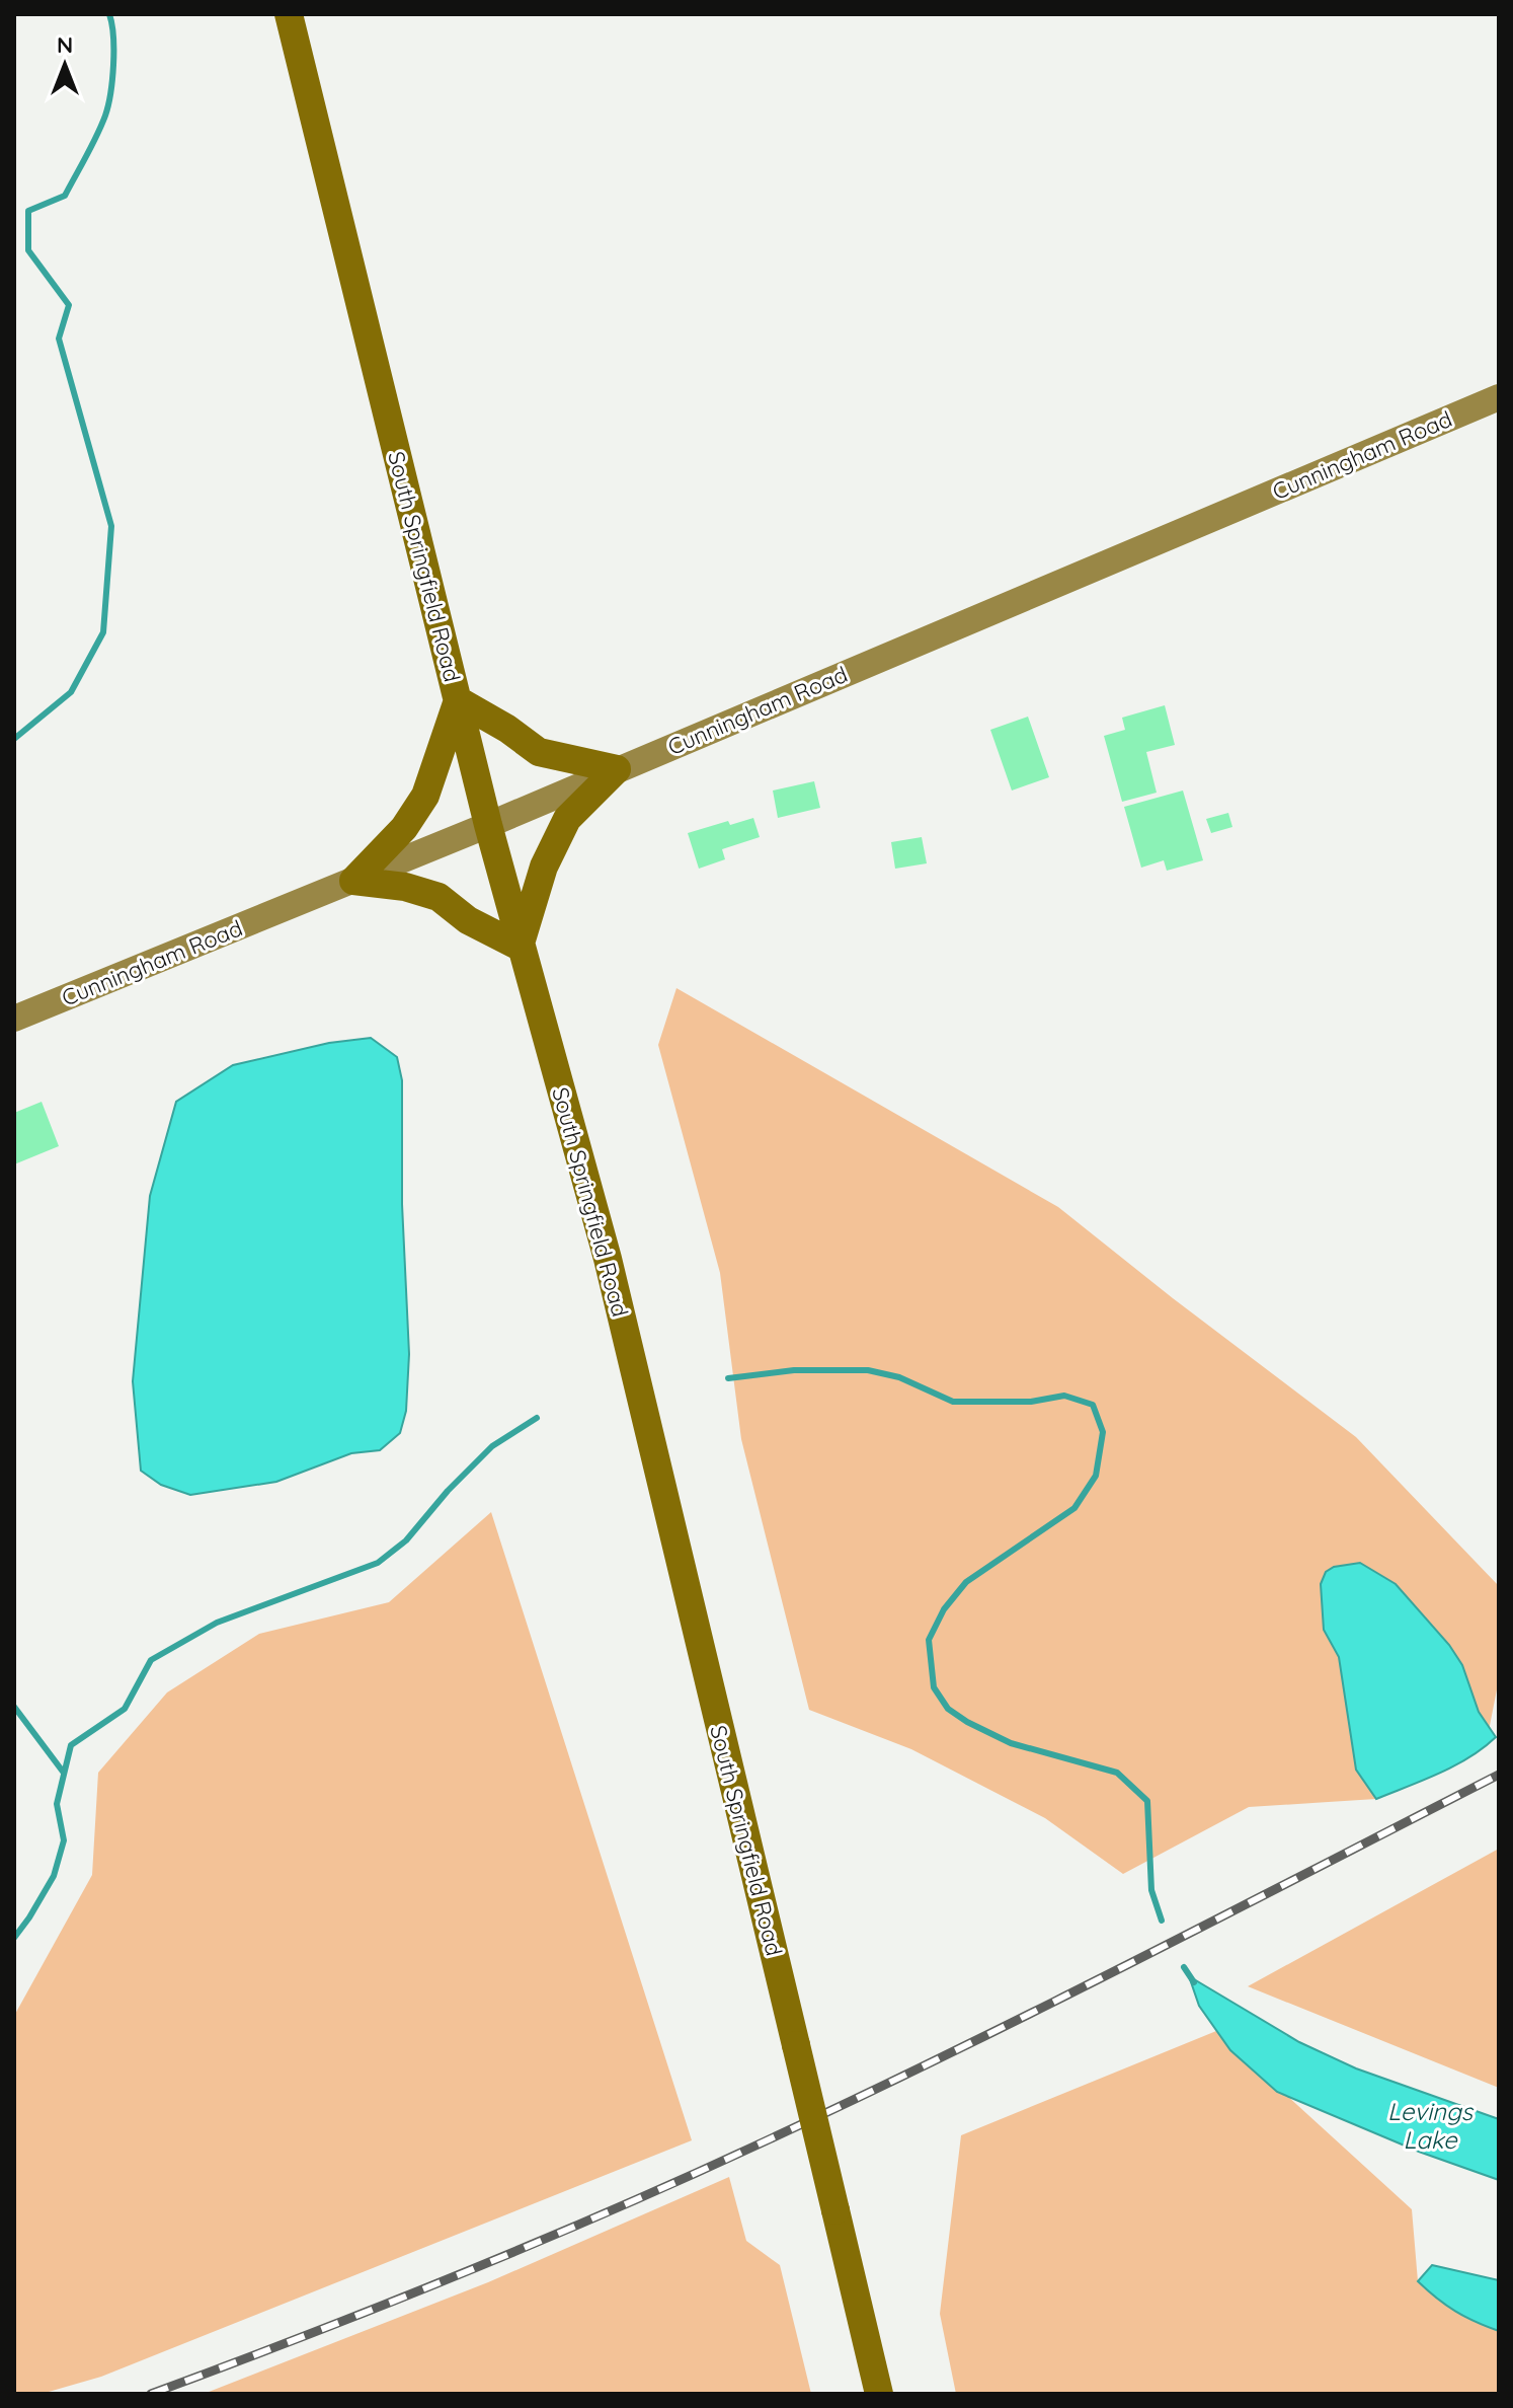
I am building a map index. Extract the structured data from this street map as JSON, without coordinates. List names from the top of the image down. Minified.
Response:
{"streets":{"main road":["Cunningham Road","South Springfield Road"]},"crossings":[["Cunningham Road","South Springfield Road"]],"water":["Levings Lake"],"north":"top"}
